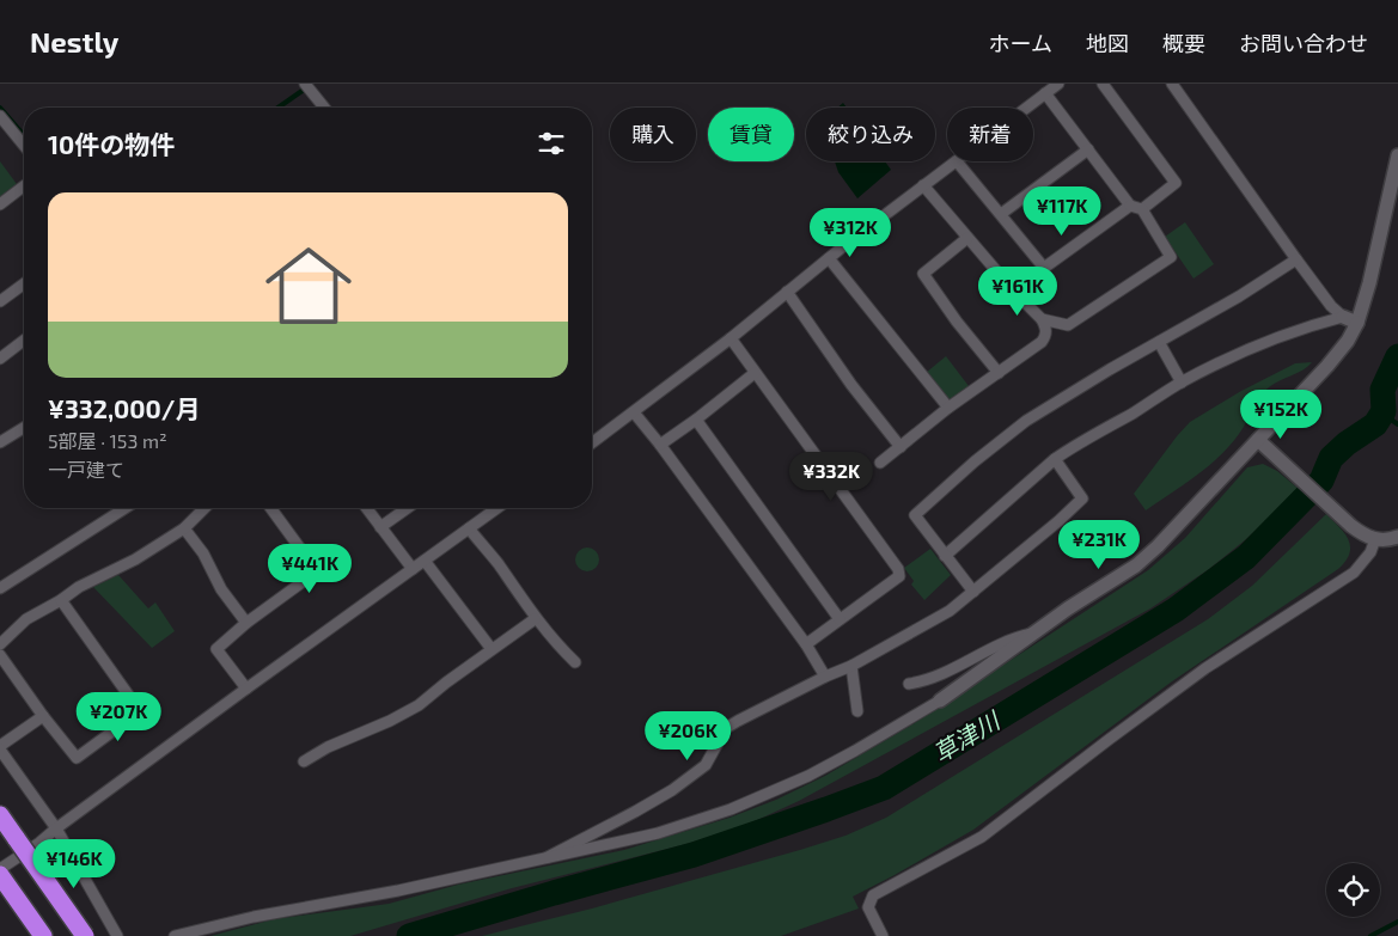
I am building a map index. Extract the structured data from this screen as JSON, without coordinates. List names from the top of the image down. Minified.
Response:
{"water":["草津川"],"page":{"header":"Nestly","nav":["ホーム","地図","概要","お問い合わせ"],"chip":["購入","賃貸","絞り込み","新着"],"heading":"10件の物件","list":[{"name":"¥332,000/月","note":"5部屋 · 153 m² · 一戸建て"}],"price":["¥117K","¥312K","¥161K","¥152K","¥332K","¥231K","¥441K","¥207K","¥206K","¥146K"]}}
